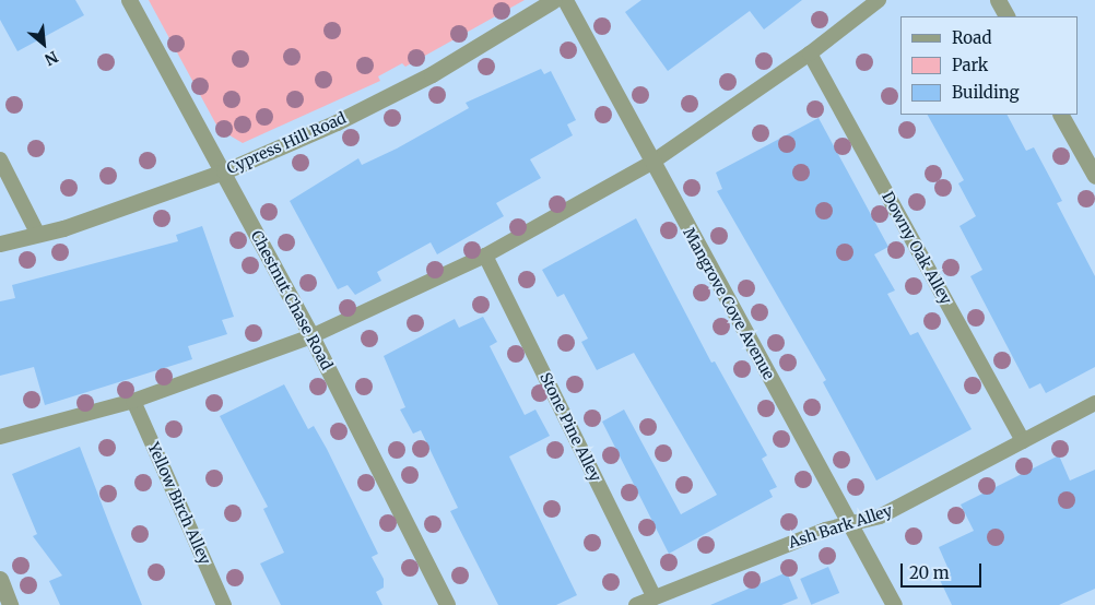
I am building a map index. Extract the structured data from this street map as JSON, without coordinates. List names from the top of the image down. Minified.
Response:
{"streets":{"street":["Cypress Hill Road","Chestnut Chase Road","Mangrove Cove Avenue"],"lane":["Downy Oak Alley","Stone Pine Alley","Yellow Birch Alley","Ash Bark Alley"]},"crossings":[["Cypress Hill Road","Chestnut Chase Road"],["Downy Oak Alley","Ash Bark Alley"],["Mangrove Cove Avenue","Ash Bark Alley"],["Stone Pine Alley","Ash Bark Alley"]],"legend":["Road","Park","Building"],"scale_bar":"20 m","north":"bottom right"}
